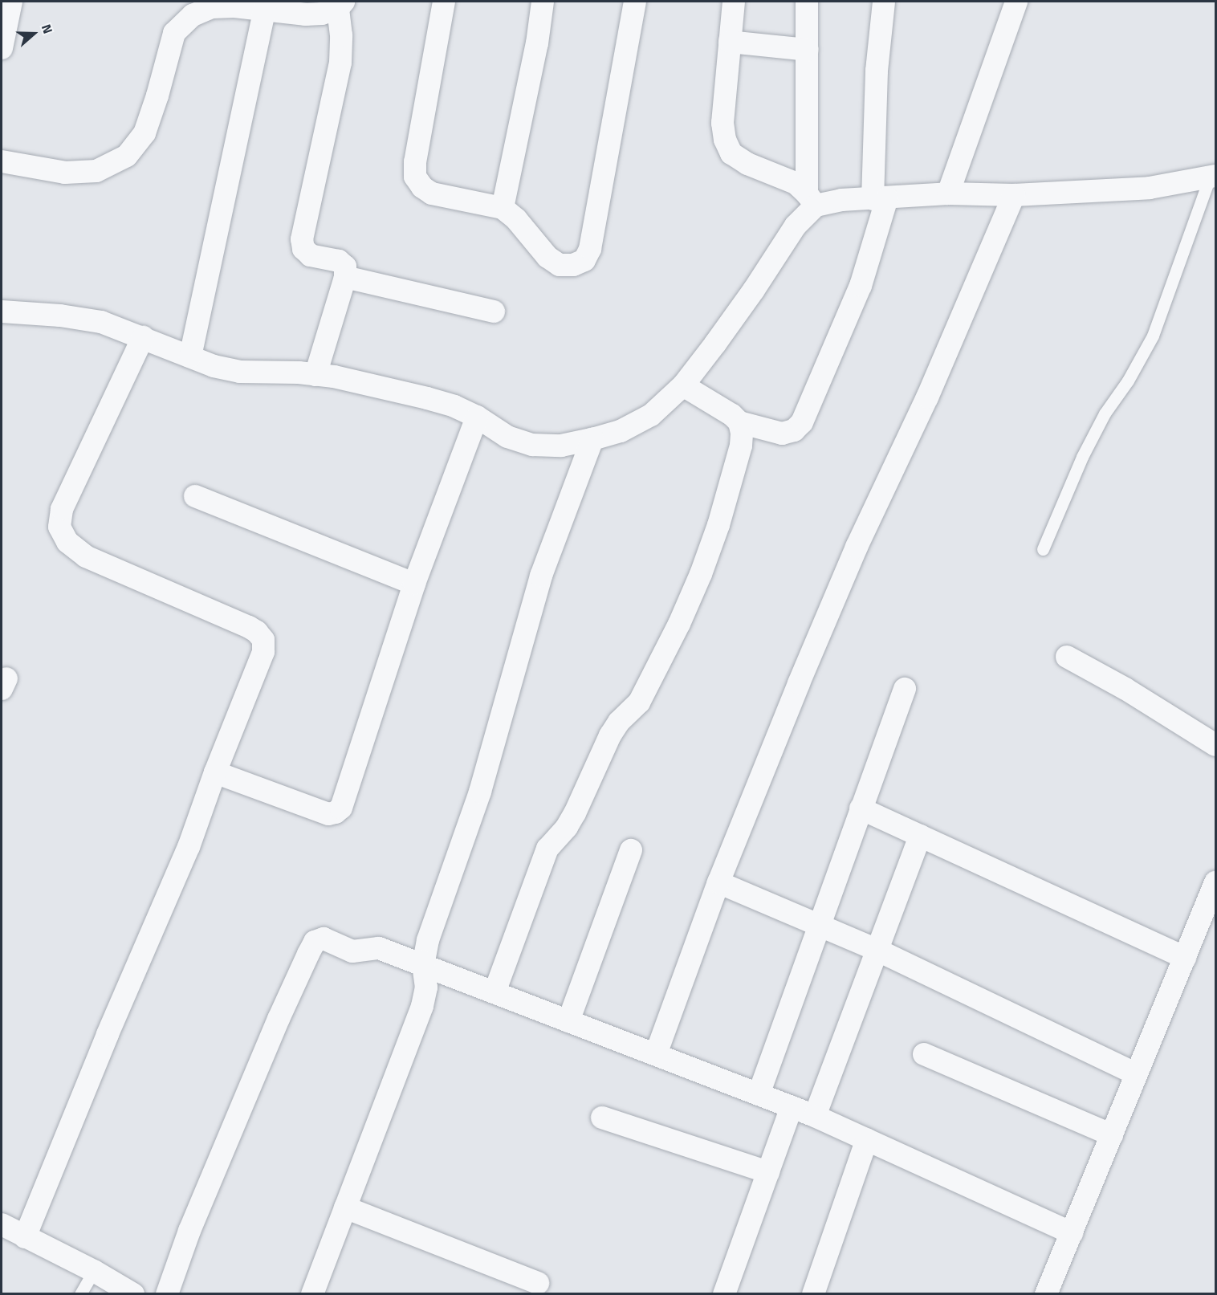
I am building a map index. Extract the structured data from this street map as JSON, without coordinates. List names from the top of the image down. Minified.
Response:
{"north":"right"}
